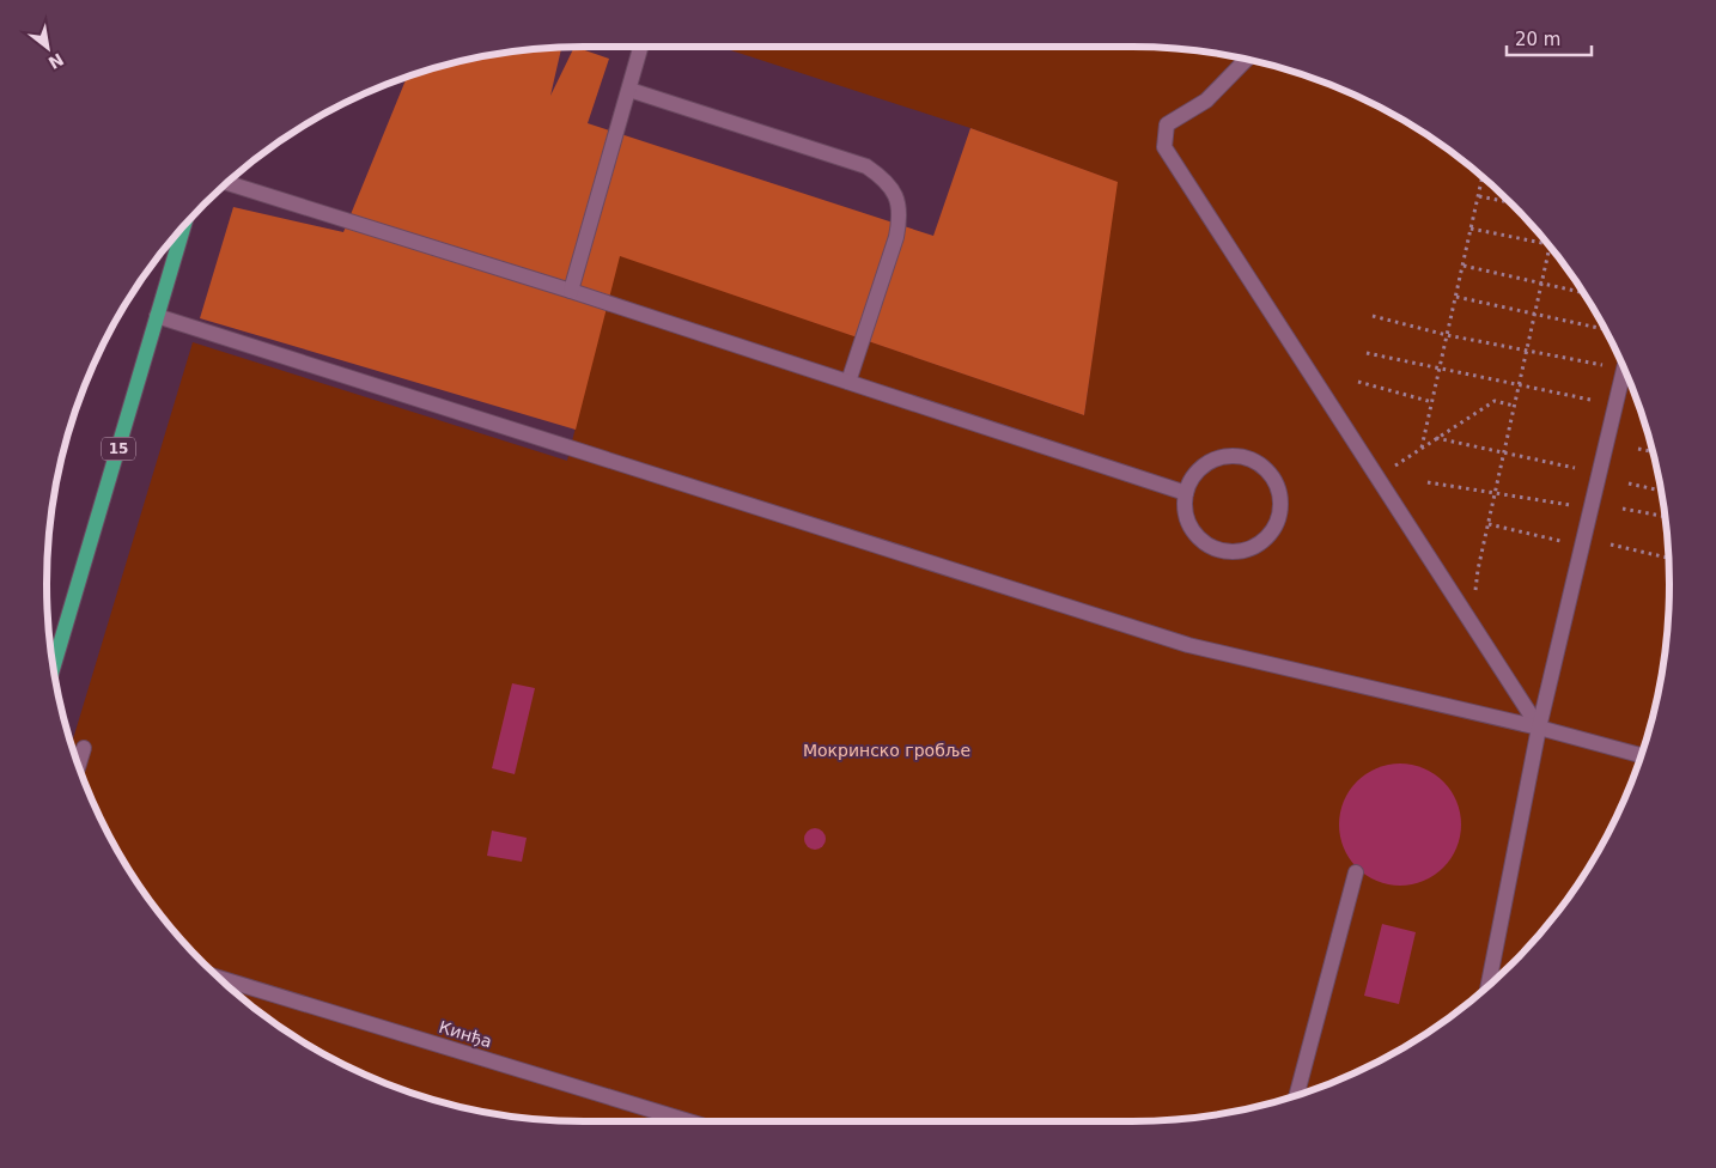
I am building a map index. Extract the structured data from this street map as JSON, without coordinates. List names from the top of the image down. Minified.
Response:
{"streets":{"main road":["15"],"lane":["Кинђа"]},"parks":["Мокринско гробље"],"scale_bar":"20 m","north":"bottom right"}
